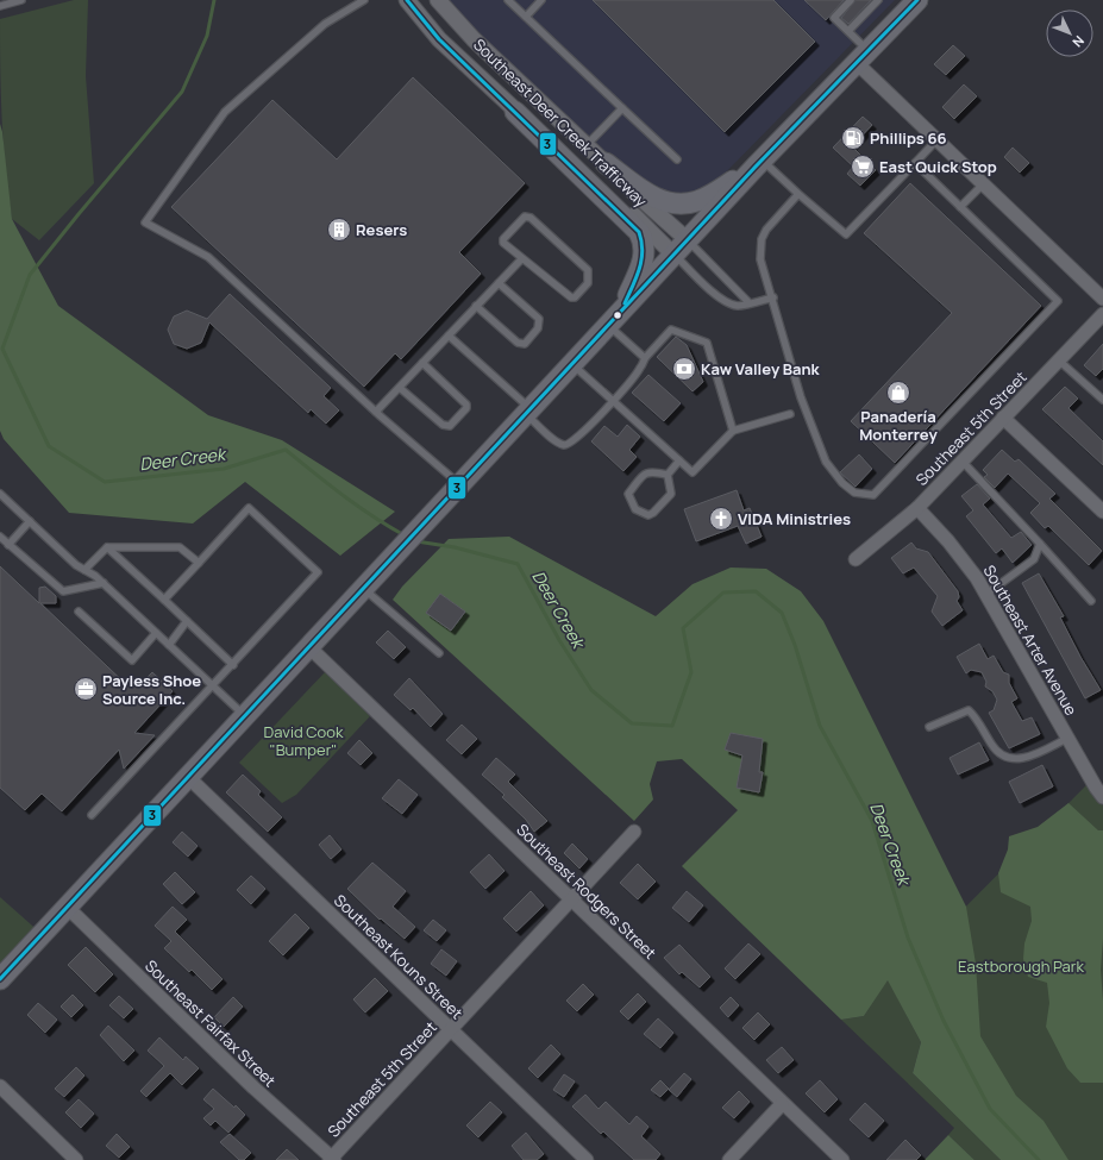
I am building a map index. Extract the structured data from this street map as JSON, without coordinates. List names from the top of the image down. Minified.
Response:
{"streets":{"street":["Southeast Deer Creek Trafficway","Southeast 5th Street","Southeast Arter Avenue","Southeast Rodgers Street","Southeast Kouns Street","Southeast Fairfax Street"]},"crossings":[["Southeast 5th Street","Southeast Arter Avenue"],["Southeast 5th Street","Southeast Rodgers Street"],["Southeast 5th Street","Southeast Kouns Street"],["Southeast 5th Street","Southeast Fairfax Street"]],"water":["Deer Creek"],"parks":["David Cook \"Bumper\"","Eastborough Park"],"places":{"fuel station":["Phillips 66"],"supermarket":["East Quick Stop"],"building":["Resers"],"bank":["Kaw Valley Bank"],"shop":["Panadería Monterrey"],"church":["VIDA Ministries"],"office":["Payless Shoe Source Inc."]},"lines":["transit line 3"],"north":"bottom right"}
